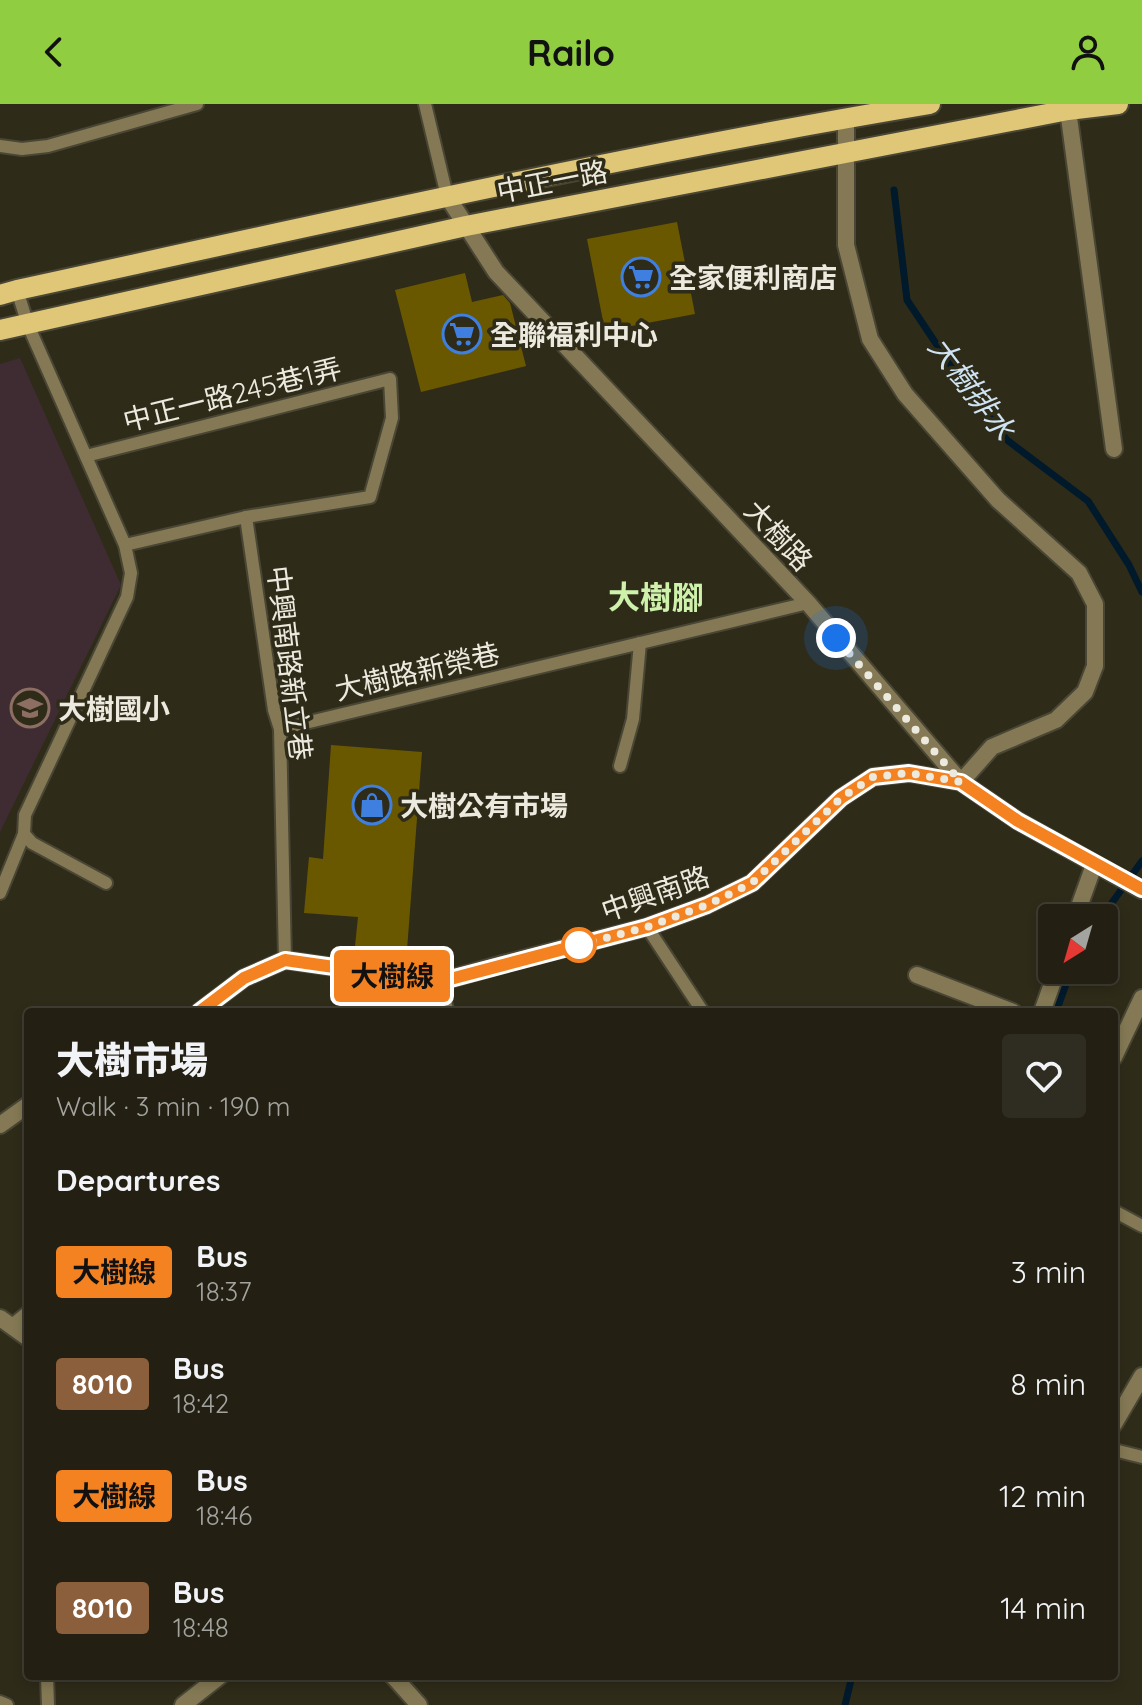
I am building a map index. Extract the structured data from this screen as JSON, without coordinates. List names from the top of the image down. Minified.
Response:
{"streets":{"main road":["中正一路"],"street":["大樹路","中興南路"],"lane":["中正一路245巷1弄","中興南路新立巷","大樹路新榮巷"]},"crossings":[["中正一路","大樹路"],["中正一路245巷1弄","中興南路新立巷"],["大樹路","大樹路新榮巷"],["大樹路","中興南路"],["中興南路新立巷","大樹路新榮巷"],["中興南路新立巷","中興南路"]],"districts":["大樹腳"],"water":["大樹排水"],"places":{"supermarket":["全家便利商店","全聯福利中心"],"school or university":["大樹國小"],"shop":["大樹公有市場"]},"lines":["bus line 大樹線"],"north":"bottom left","page":{"header":"Railo","on_map":"大樹線","heading":[["大樹市場","Walk · 3 min · 190 m"],"Departures"],"list":[{"mark":"大樹線","name":"Bus","note":"18:37","value":"3 min"},{"mark":"8010","name":"Bus","note":"18:42","value":"8 min"},{"mark":"大樹線","name":"Bus","note":"18:46","value":"12 min"},{"mark":"8010","name":"Bus","note":"18:48","value":"14 min"}]}}
